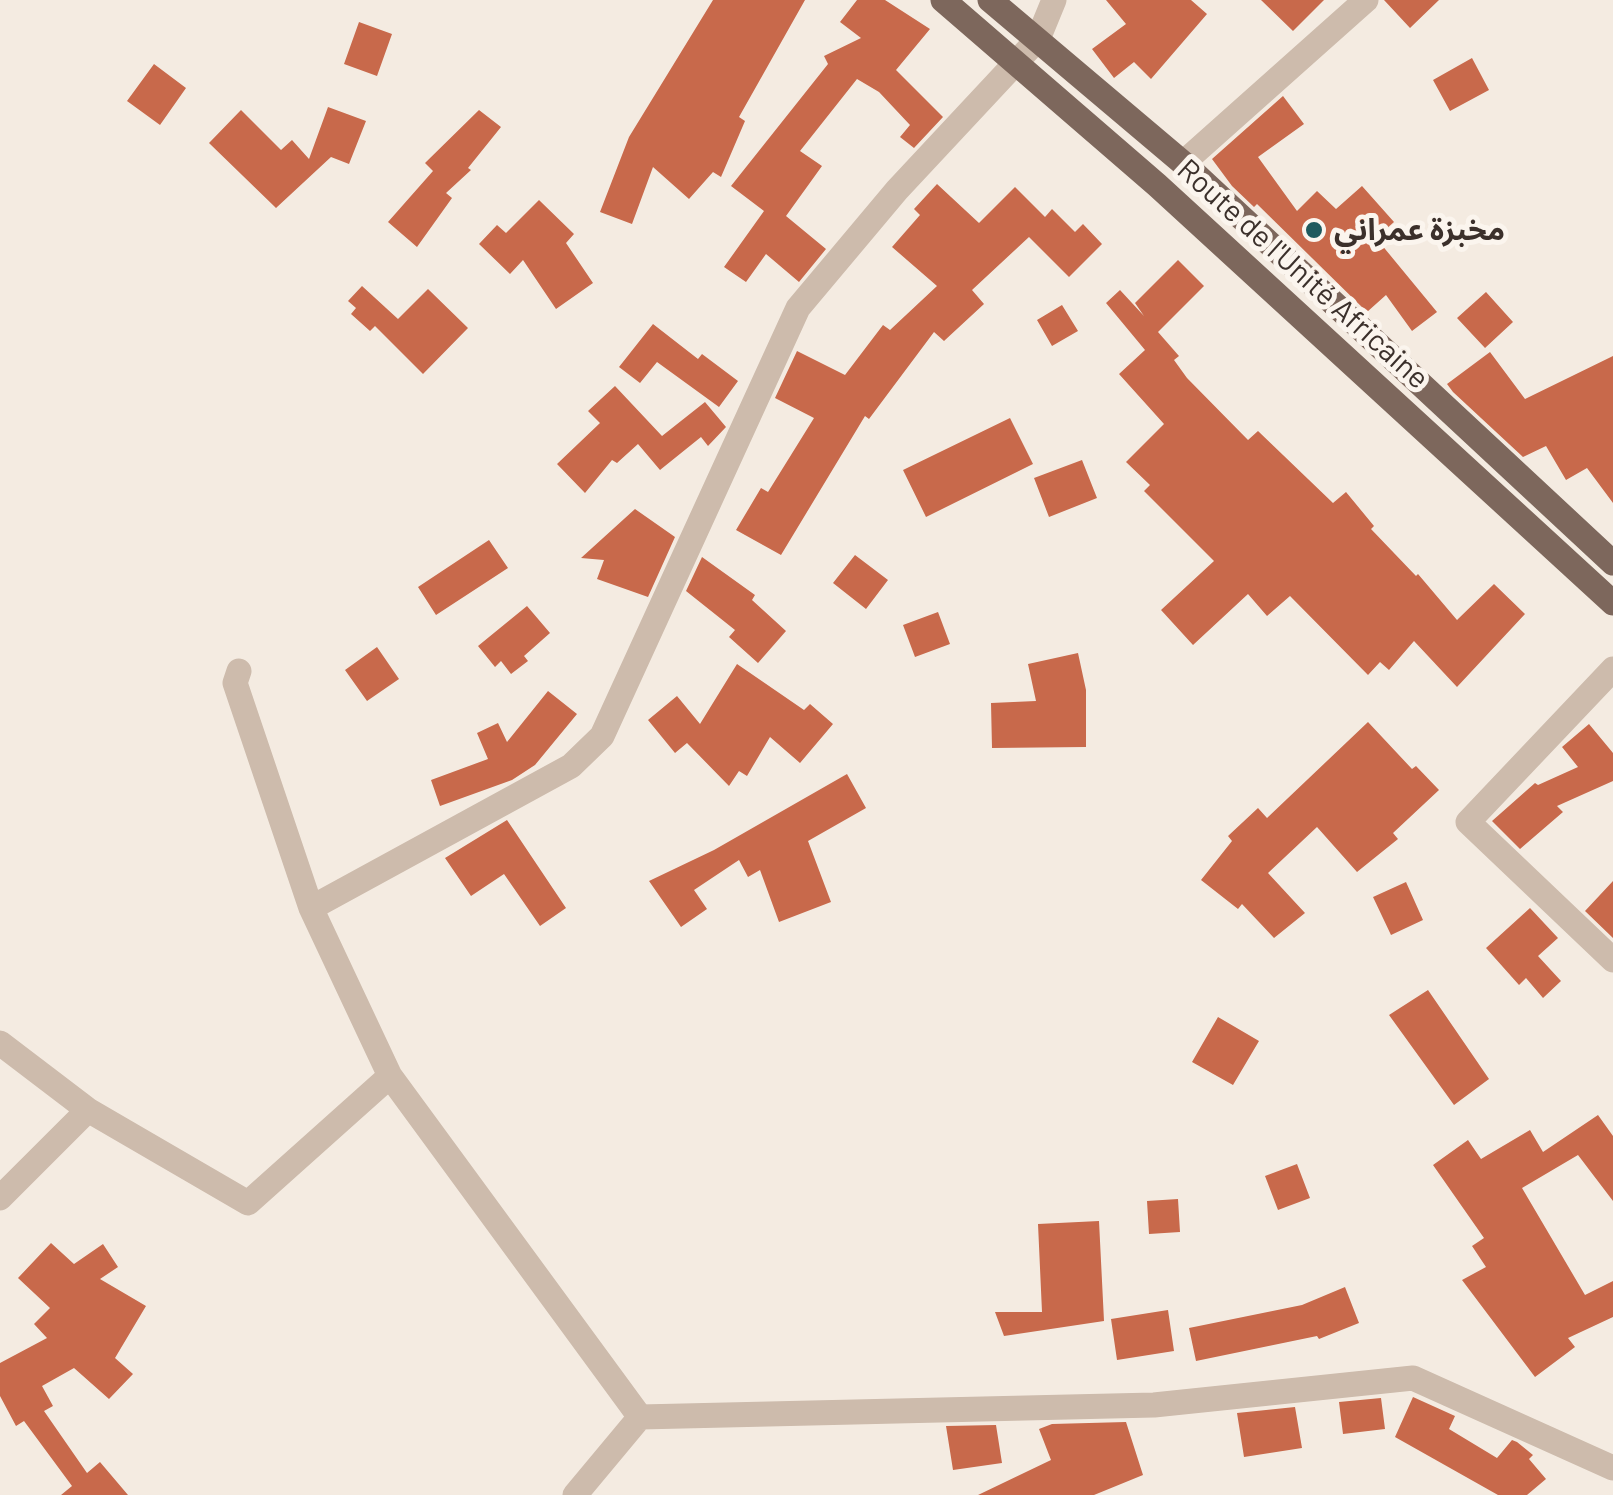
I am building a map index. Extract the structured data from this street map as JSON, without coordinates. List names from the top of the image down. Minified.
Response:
{"streets":{"main road":["Route de l'Unité Africaine"]},"places":["مخبزة عمراني"]}
